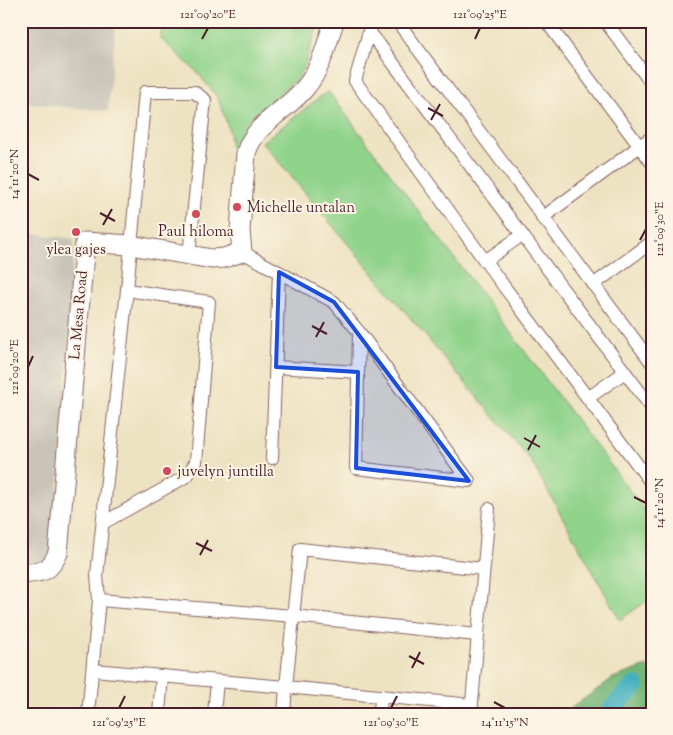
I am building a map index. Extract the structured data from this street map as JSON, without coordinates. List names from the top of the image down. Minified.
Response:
{"streets":{"street":["La Mesa Road"]},"places":["Michelle untalan","Paul hiloma","ylea gajes","juvelyn juntilla"],"coordinates":["121°09'20\"E","121°09'25\"E","14°11'20\"N","121°09'30\"E","14°11'15\"N"]}
